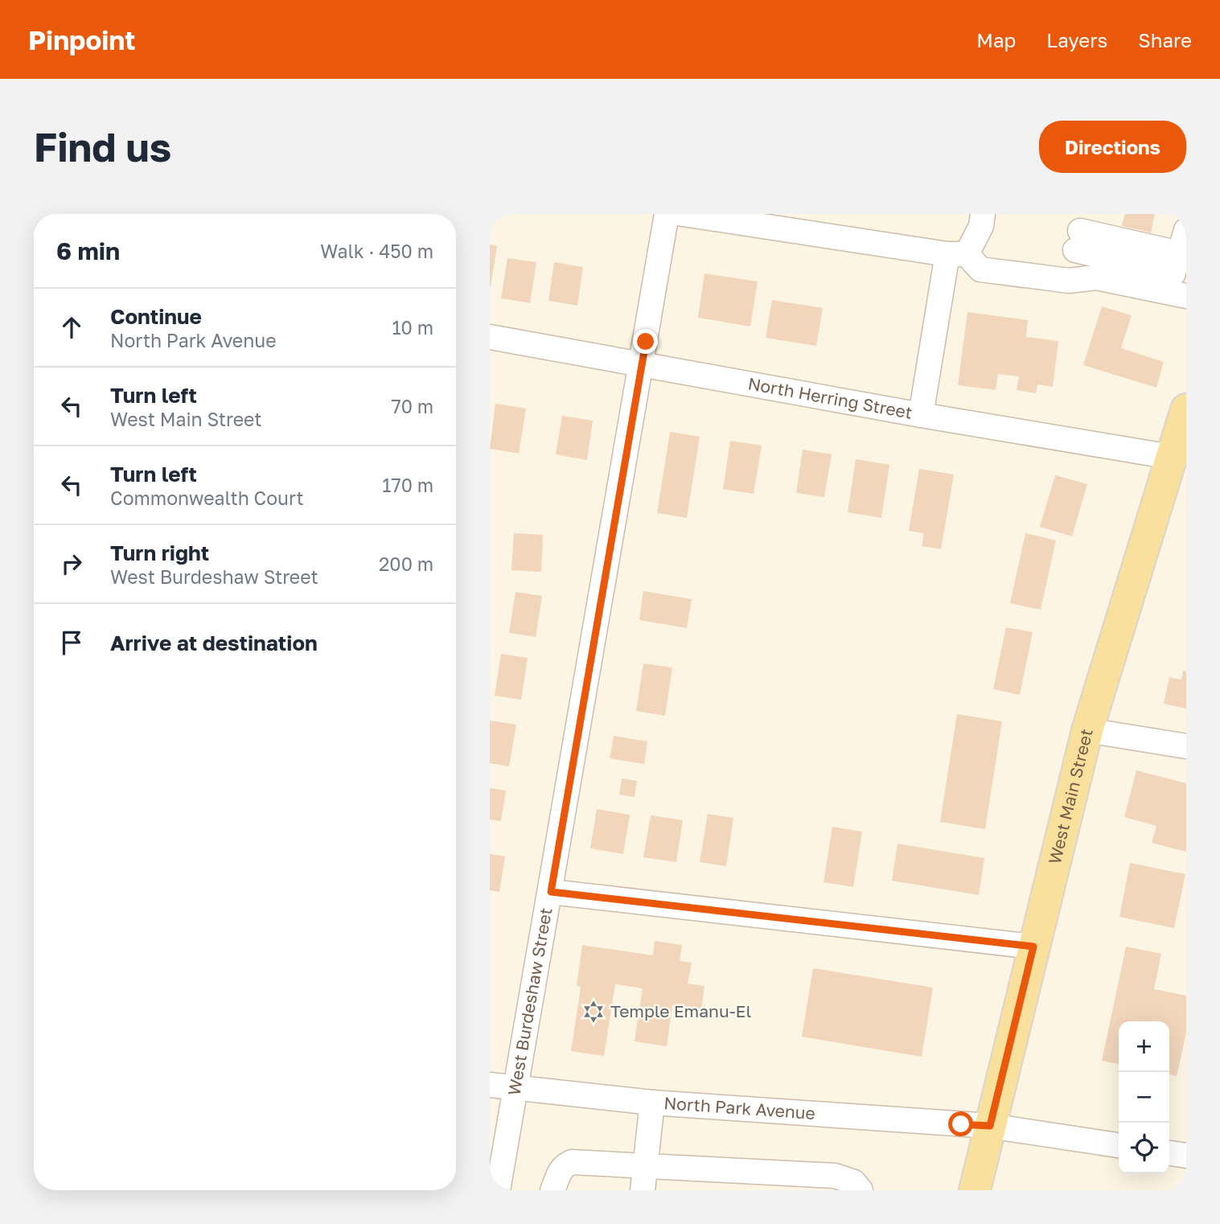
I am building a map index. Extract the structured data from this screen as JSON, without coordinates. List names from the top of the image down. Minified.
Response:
{"streets":{"main road":["West Main Street"],"street":["North Herring Street","West Burdeshaw Street","North Park Avenue"]},"crossings":[["North Herring Street","West Main Street"],["North Herring Street","West Burdeshaw Street"],["West Main Street","North Park Avenue"],["West Burdeshaw Street","North Park Avenue"]],"places":{"synagogue":["Temple Emanu-El"]},"page":{"header":"Pinpoint","nav":["Map","Layers","Share"],"buttons":"Directions","title":"Find us","heading":["6 min","Walk · 450 m"],"list":[["Continue","North Park Avenue","10 m"],["Turn left","West Main Street","70 m"],["Turn left","Commonwealth Court","170 m"],["Turn right","West Burdeshaw Street","200 m"],"Arrive at destination"],"map_buttons":["+","−"]}}
